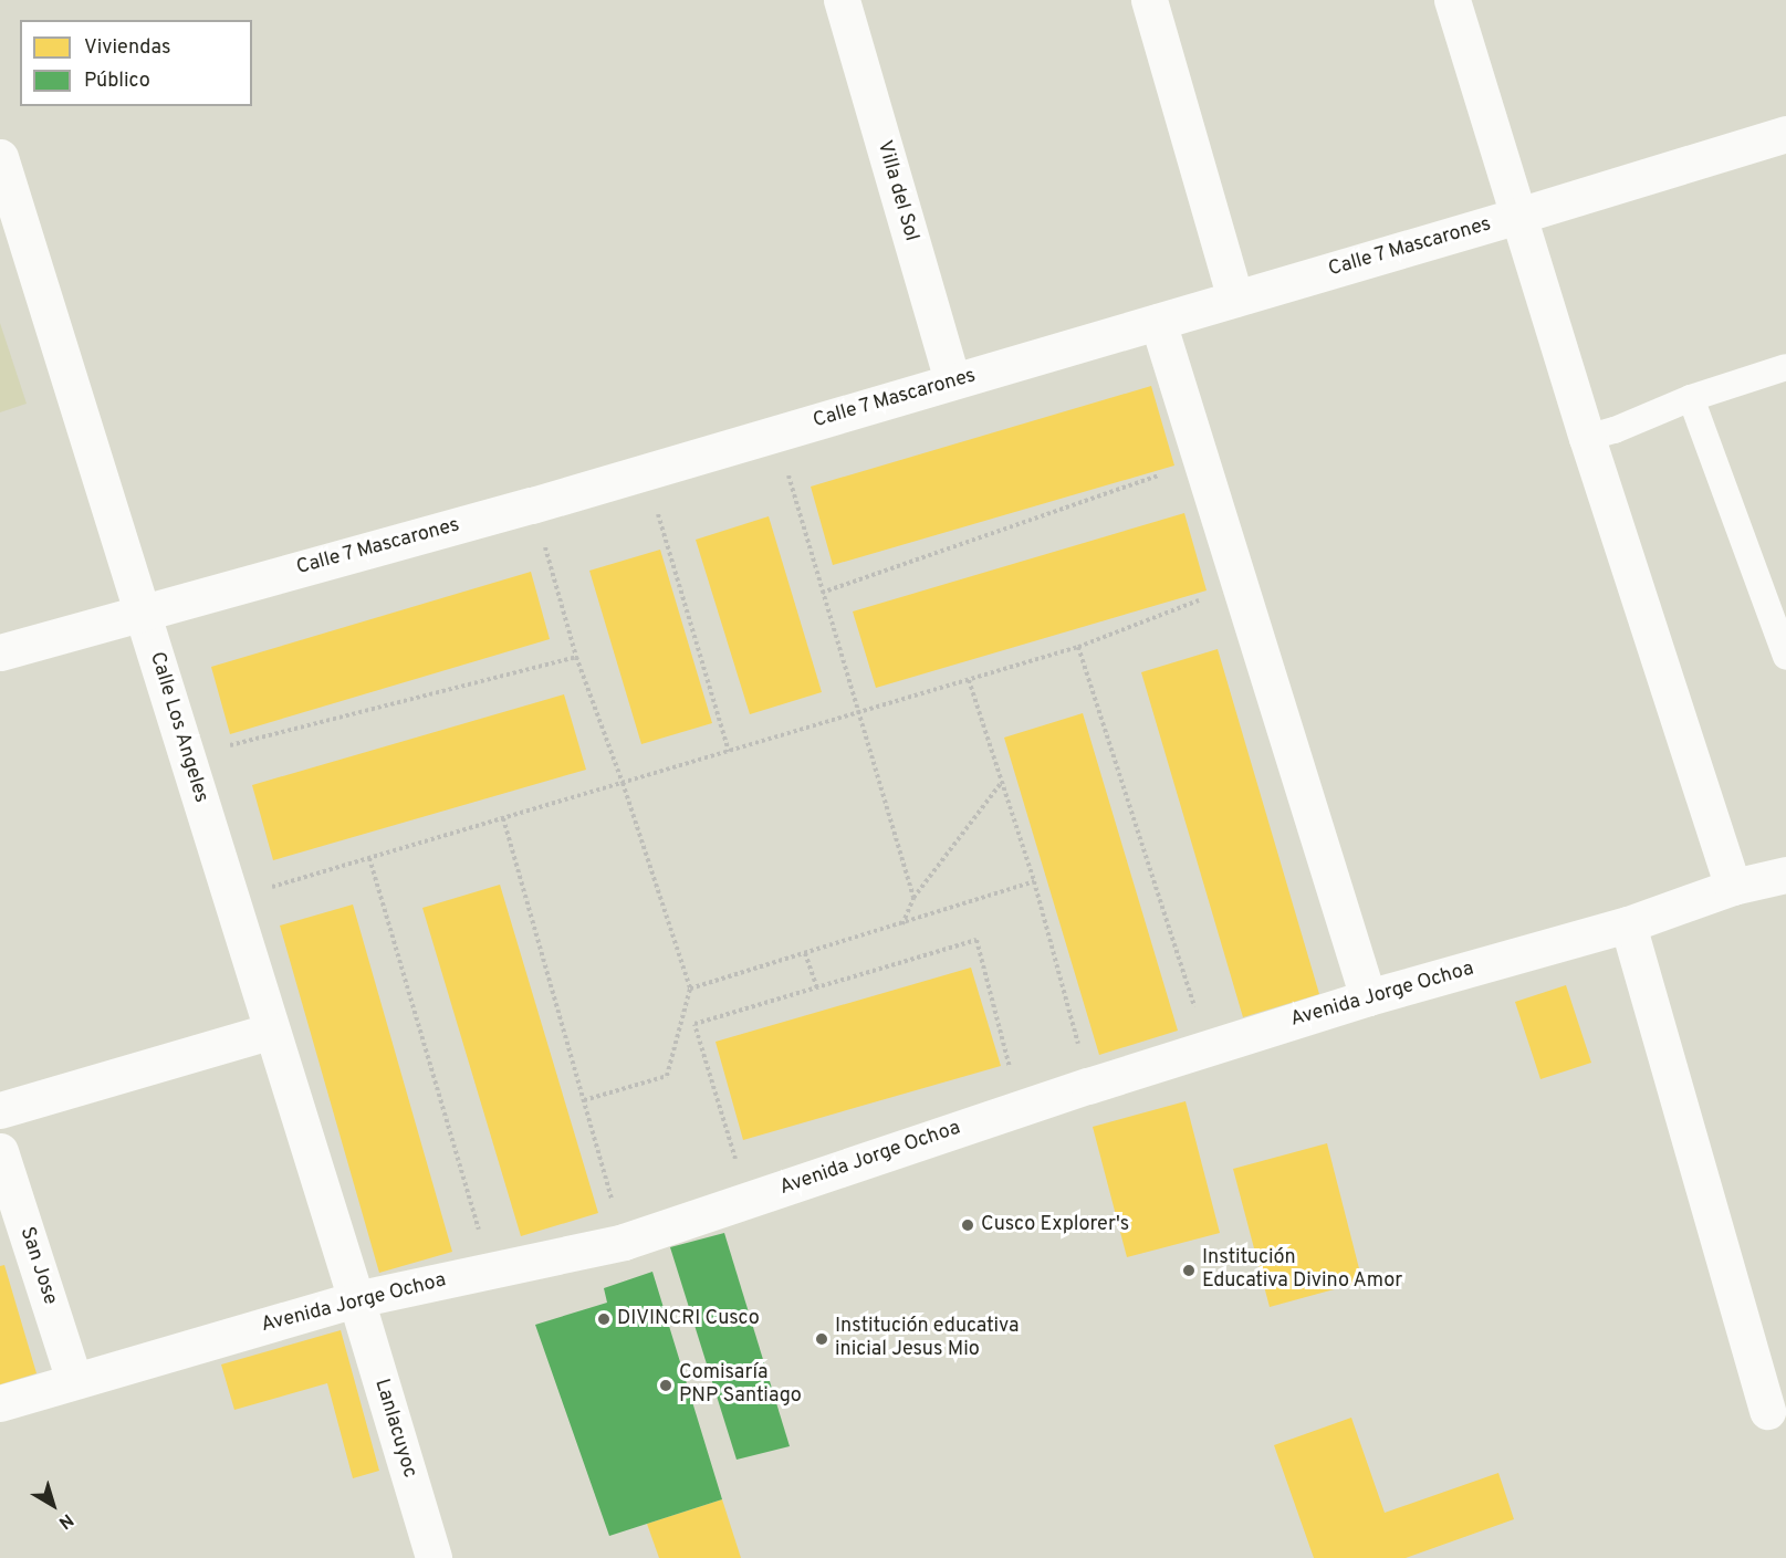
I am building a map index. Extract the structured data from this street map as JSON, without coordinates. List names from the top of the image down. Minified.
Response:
{"streets":{"street":["Villa del Sol","Calle 7 Mascarones","Calle Los Angeles","Avenida Jorge Ochoa","San Jose","Lanlacuyoc"]},"crossings":[["Villa del Sol","Calle 7 Mascarones"],["Calle 7 Mascarones","Calle Los Angeles"],["Calle Los Angeles","Avenida Jorge Ochoa"],["Calle Los Angeles","Lanlacuyoc"],["Avenida Jorge Ochoa","San Jose"],["Avenida Jorge Ochoa","Lanlacuyoc"]],"places":["Cusco Explorer's","Institución Educativa Divino Amor","DIVINCRI Cusco","Institución educativa inicial Jesus Mio","Comisaría PNP Santiago"],"legend":["Viviendas","Público"],"north":"bottom right"}
